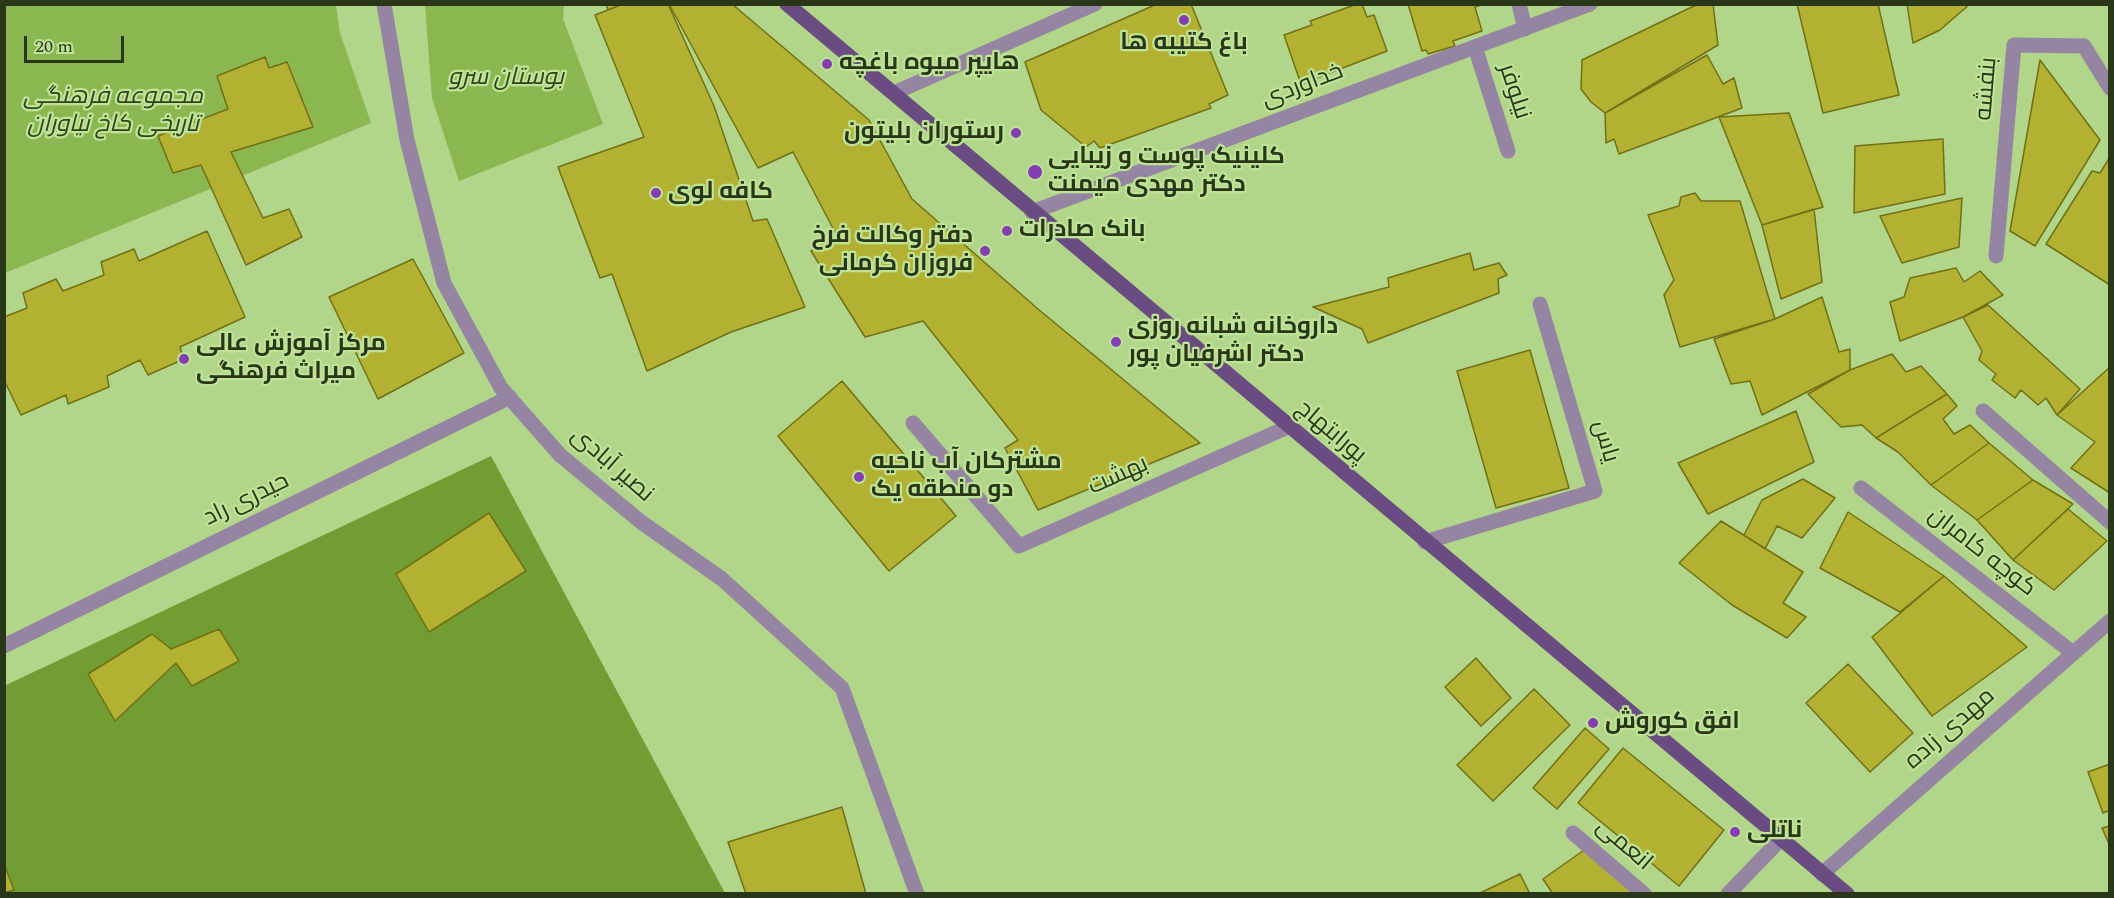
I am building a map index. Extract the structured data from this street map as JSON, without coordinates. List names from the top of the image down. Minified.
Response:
{"streets":{"main road":["پورابتهاج"],"street":["خداوردی","بنفشه","نیلوفر","یاس","نصیر آبادی","بهشت","حیدری راد","کوچه کامران","مهدی زاده","انعمی"]},"crossings":[["خداوردی","نیلوفر"],["خداوردی","پورابتهاج"],["پورابتهاج","یاس"],["پورابتهاج","بهشت"],["پورابتهاج","مهدی زاده"],["نصیر آبادی","حیدری راد"],["کوچه کامران","مهدی زاده"]],"parks":["بوستان سرو","مجموعه فرهنگی تاریخی کاخ نیاوران"],"places":["باغ کتیبه ها","هایپر میوه باغچه","رستوران بلیتون","کلینیک پوست و زیبایی دکتر مهدی میمنت","کافه لوی","بانک صادرات","دفتر وکالت فرخ فروزان کرمانی","داروخانه شبانه روزی دکتر اشرفیان پور","مرکز آموزش عالی میراث فرهنگی","مشترکان آب ناحیه دو منطقه یک","افق کوروش","ناتلی"],"scale_bar":"20 m"}
